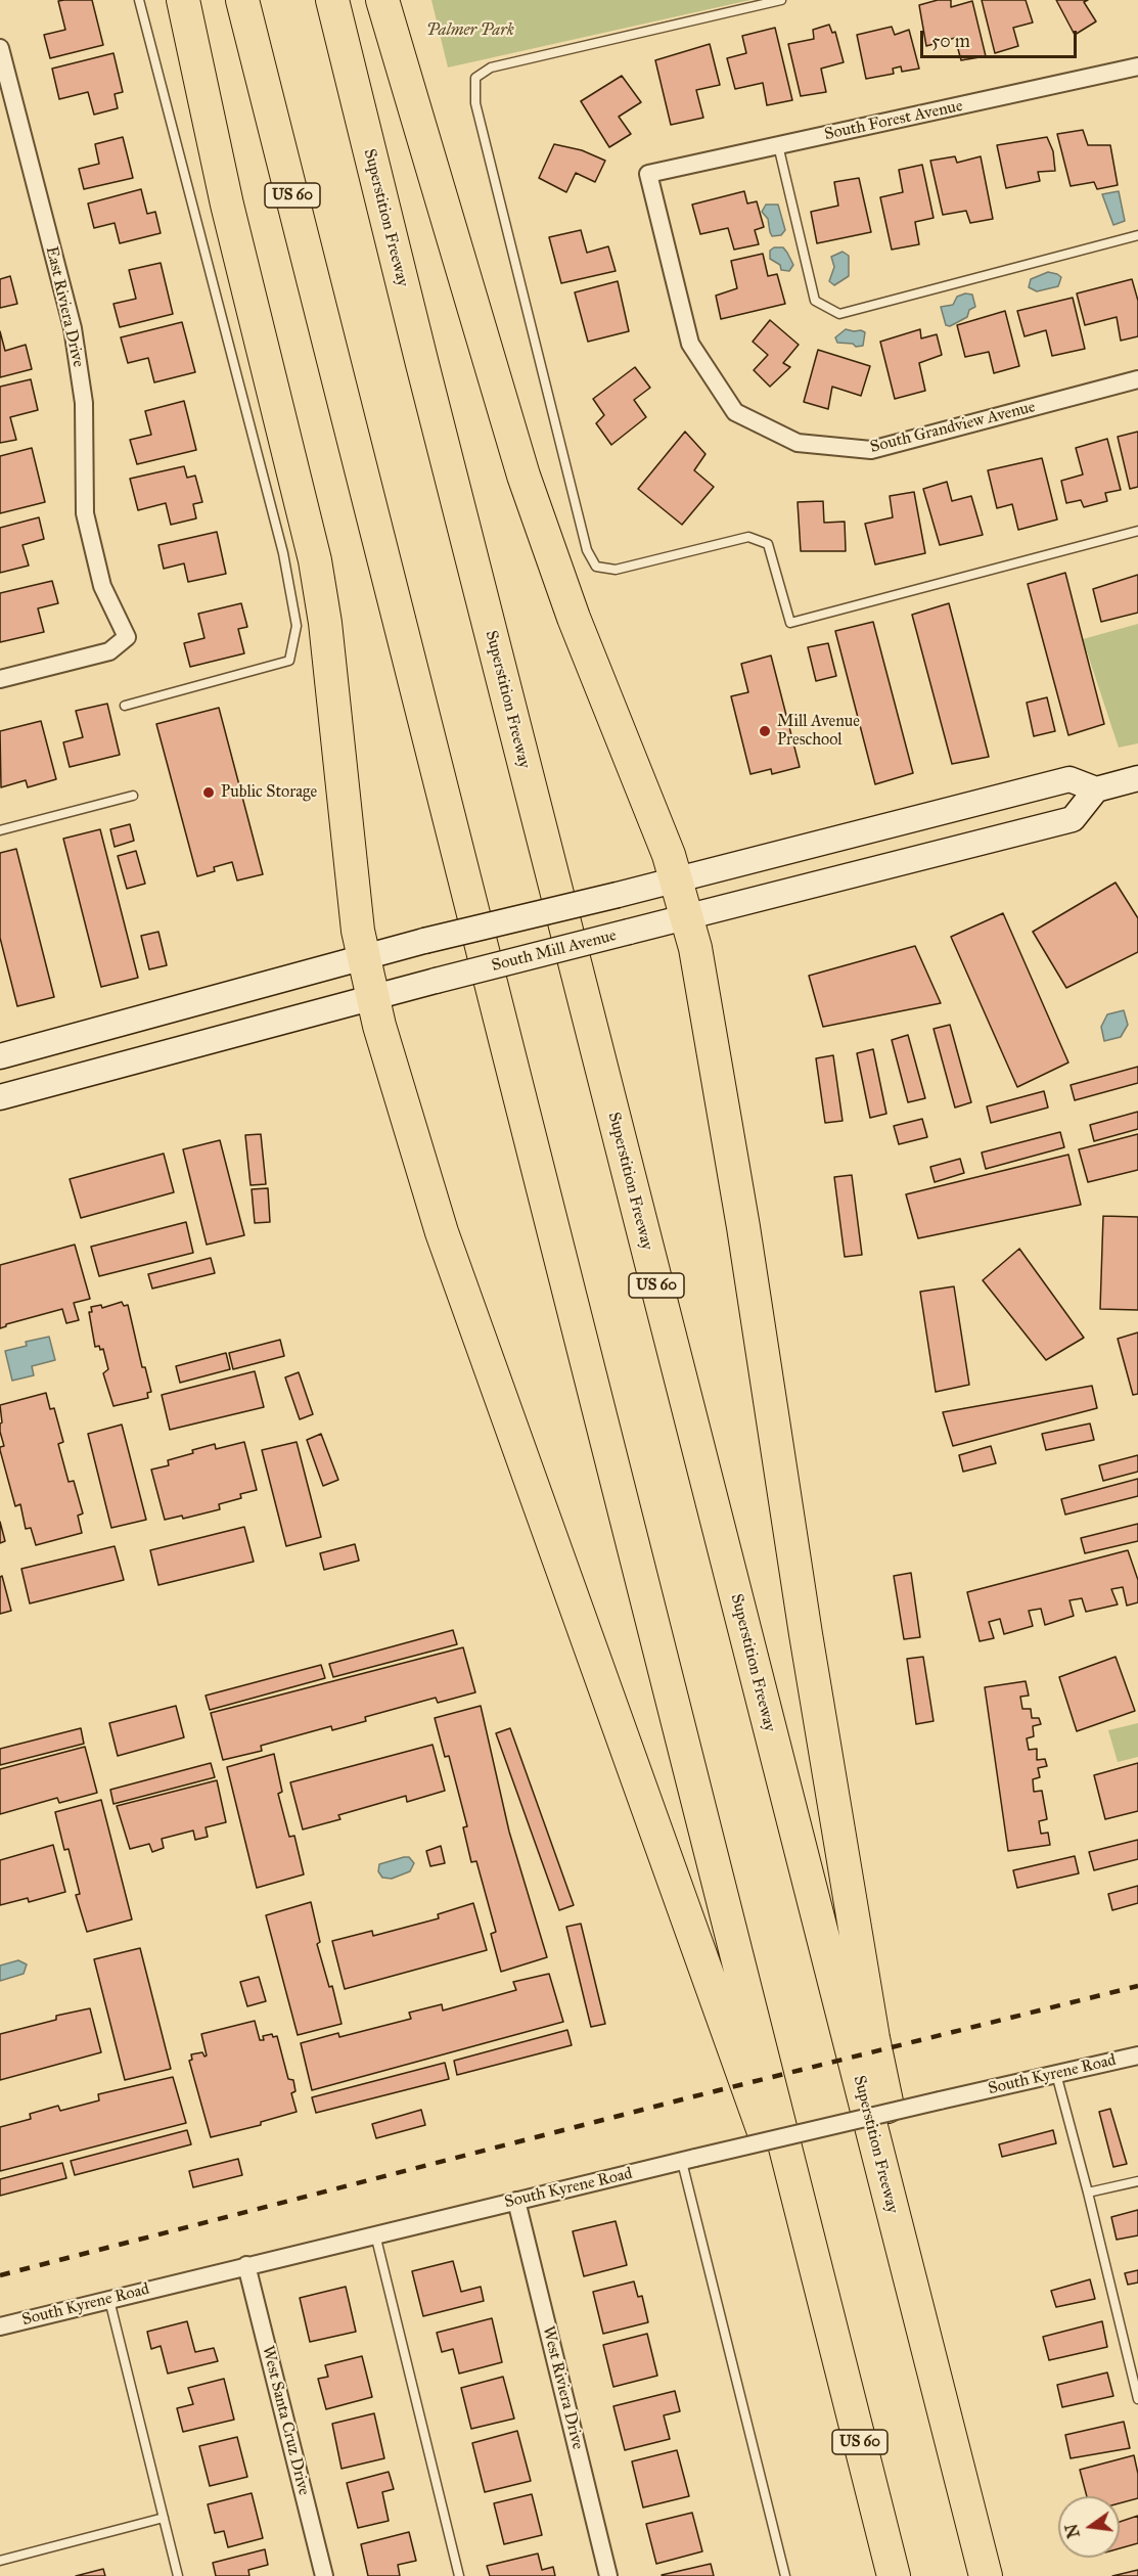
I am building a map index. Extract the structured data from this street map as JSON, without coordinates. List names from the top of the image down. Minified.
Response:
{"streets":{"highway":["US 60","Superstition Freeway"],"main road":["South Mill Avenue"],"street":["South Forest Avenue","East Riviera Drive","South Grandview Avenue","South Kyrene Road","West Riviera Drive","West Santa Cruz Drive"]},"crossings":[["South Forest Avenue","South Grandview Avenue"],["South Kyrene Road","West Riviera Drive"],["South Kyrene Road","West Santa Cruz Drive"]],"parks":["Palmer Park"],"places":["Mill Avenue Preschool","Public Storage"],"scale_bar":"50 m","north":"left"}
